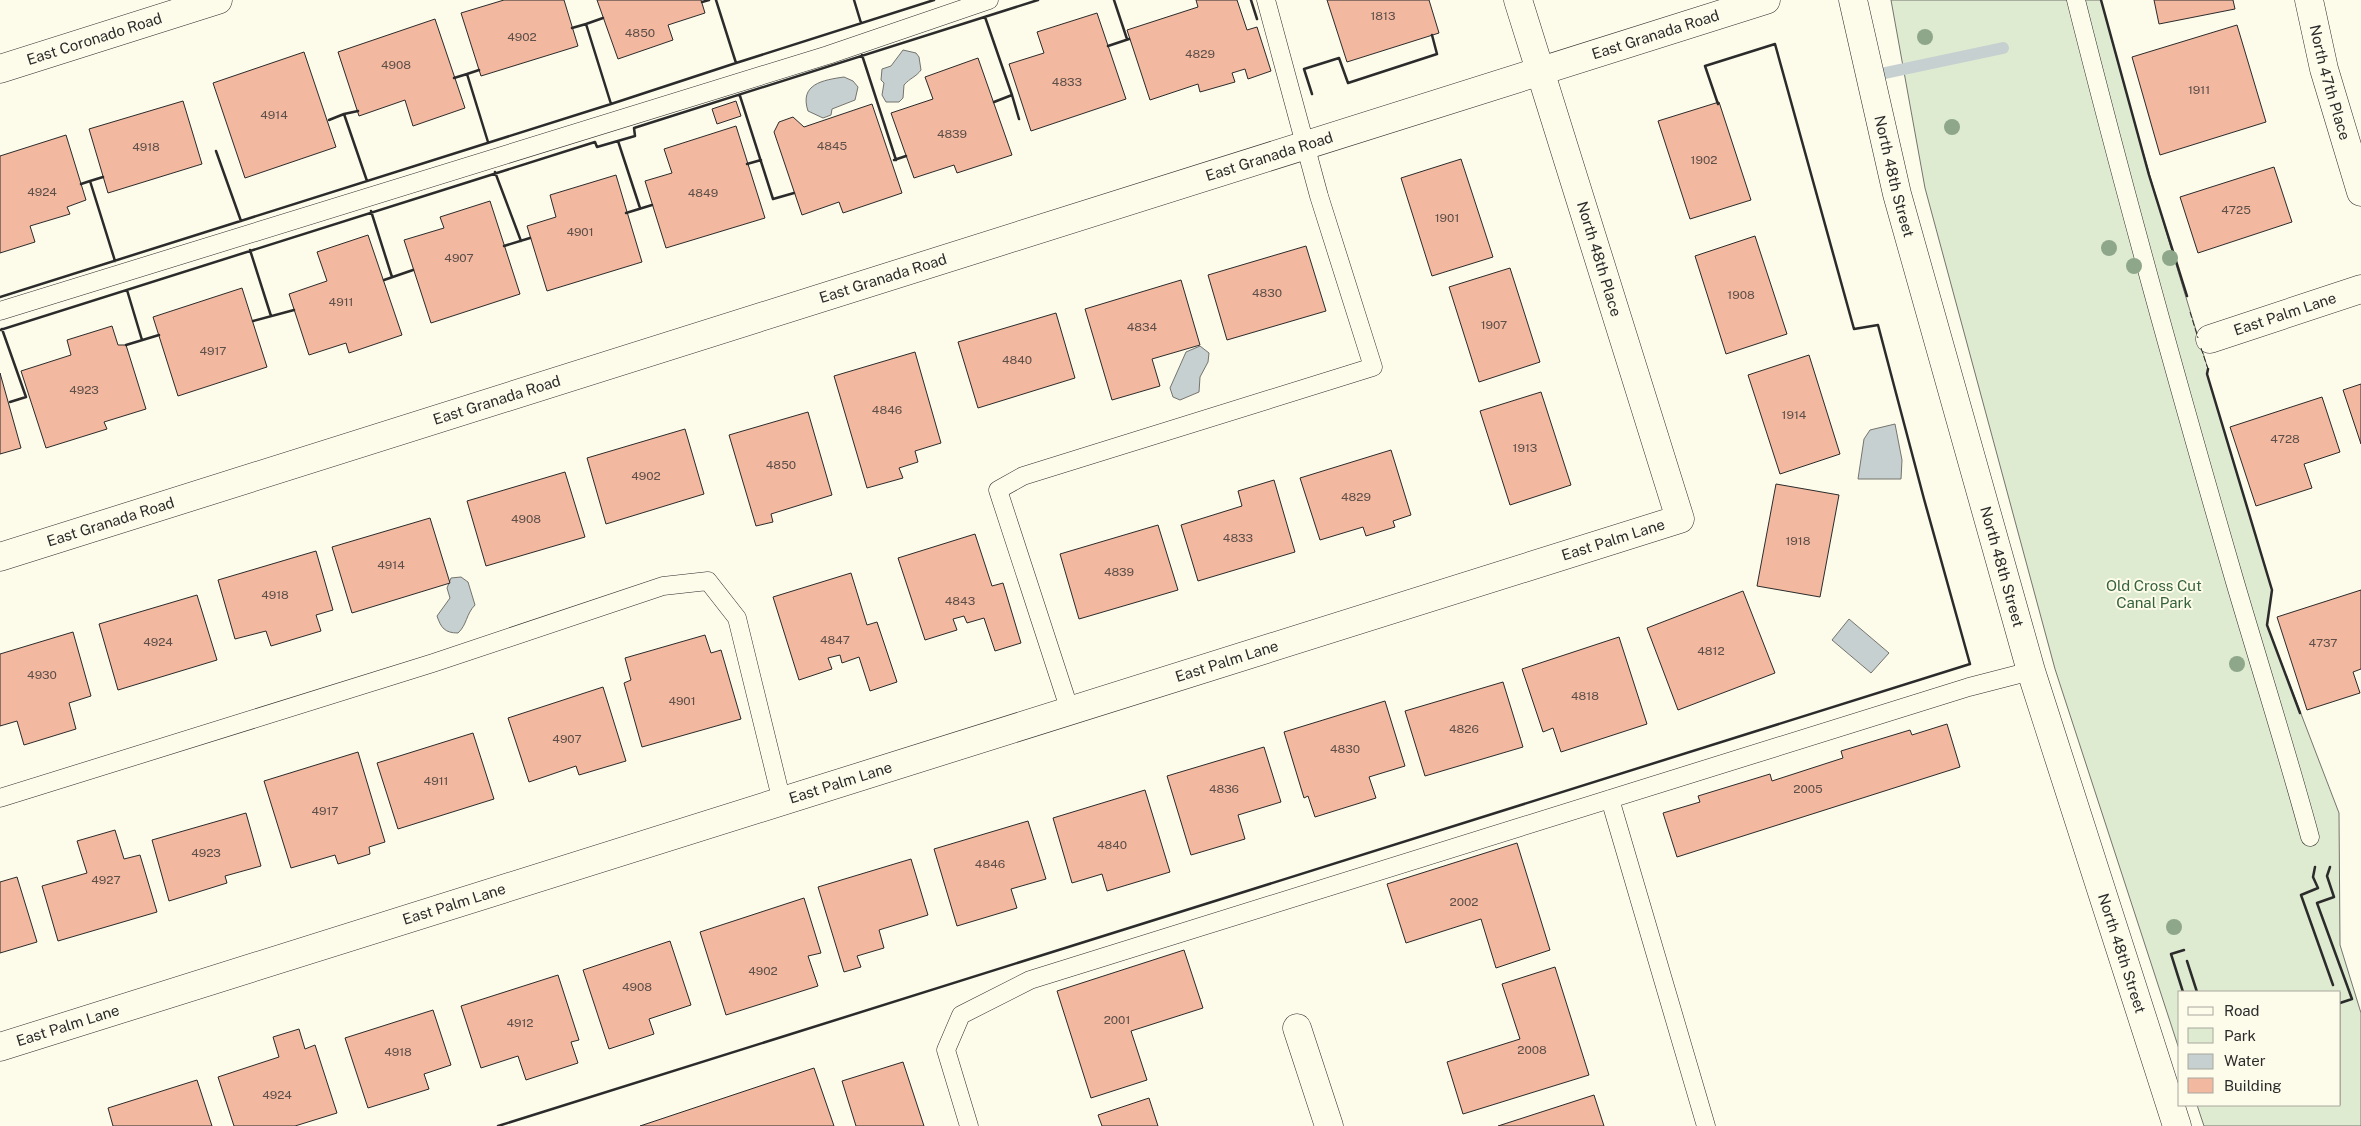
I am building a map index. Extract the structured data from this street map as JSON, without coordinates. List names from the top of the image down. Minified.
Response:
{"streets":{"street":["East Granada Road","East Coronado Road","North 47th Place","North 48th Street","North 48th Place","East Palm Lane"]},"crossings":[["East Granada Road","North 48th Place"],["North 48th Place","East Palm Lane"]],"parks":["Old Cross Cut Canal Park"],"house_numbers":["1813","4850","4902","4829","4908","4833","1911","4914","4839","4845","4918","1902","4924","4849","4725","1901","4901","4907","4830","1908","4911","1907","4834","4917","4840","4923","4846","1914","4728","1913","4850","4902","4829","4908","4833","1918","4914","4839","4918","4843","4847","4924","4737","4812","4930","4818","4901","4826","4907","4830","4911","4836","2005","4917","4840","4923","4846","4927","2002","4902","4908","2001","4912","2008","4918","4924"],"legend":["Road","Park","Water","Building"]}
